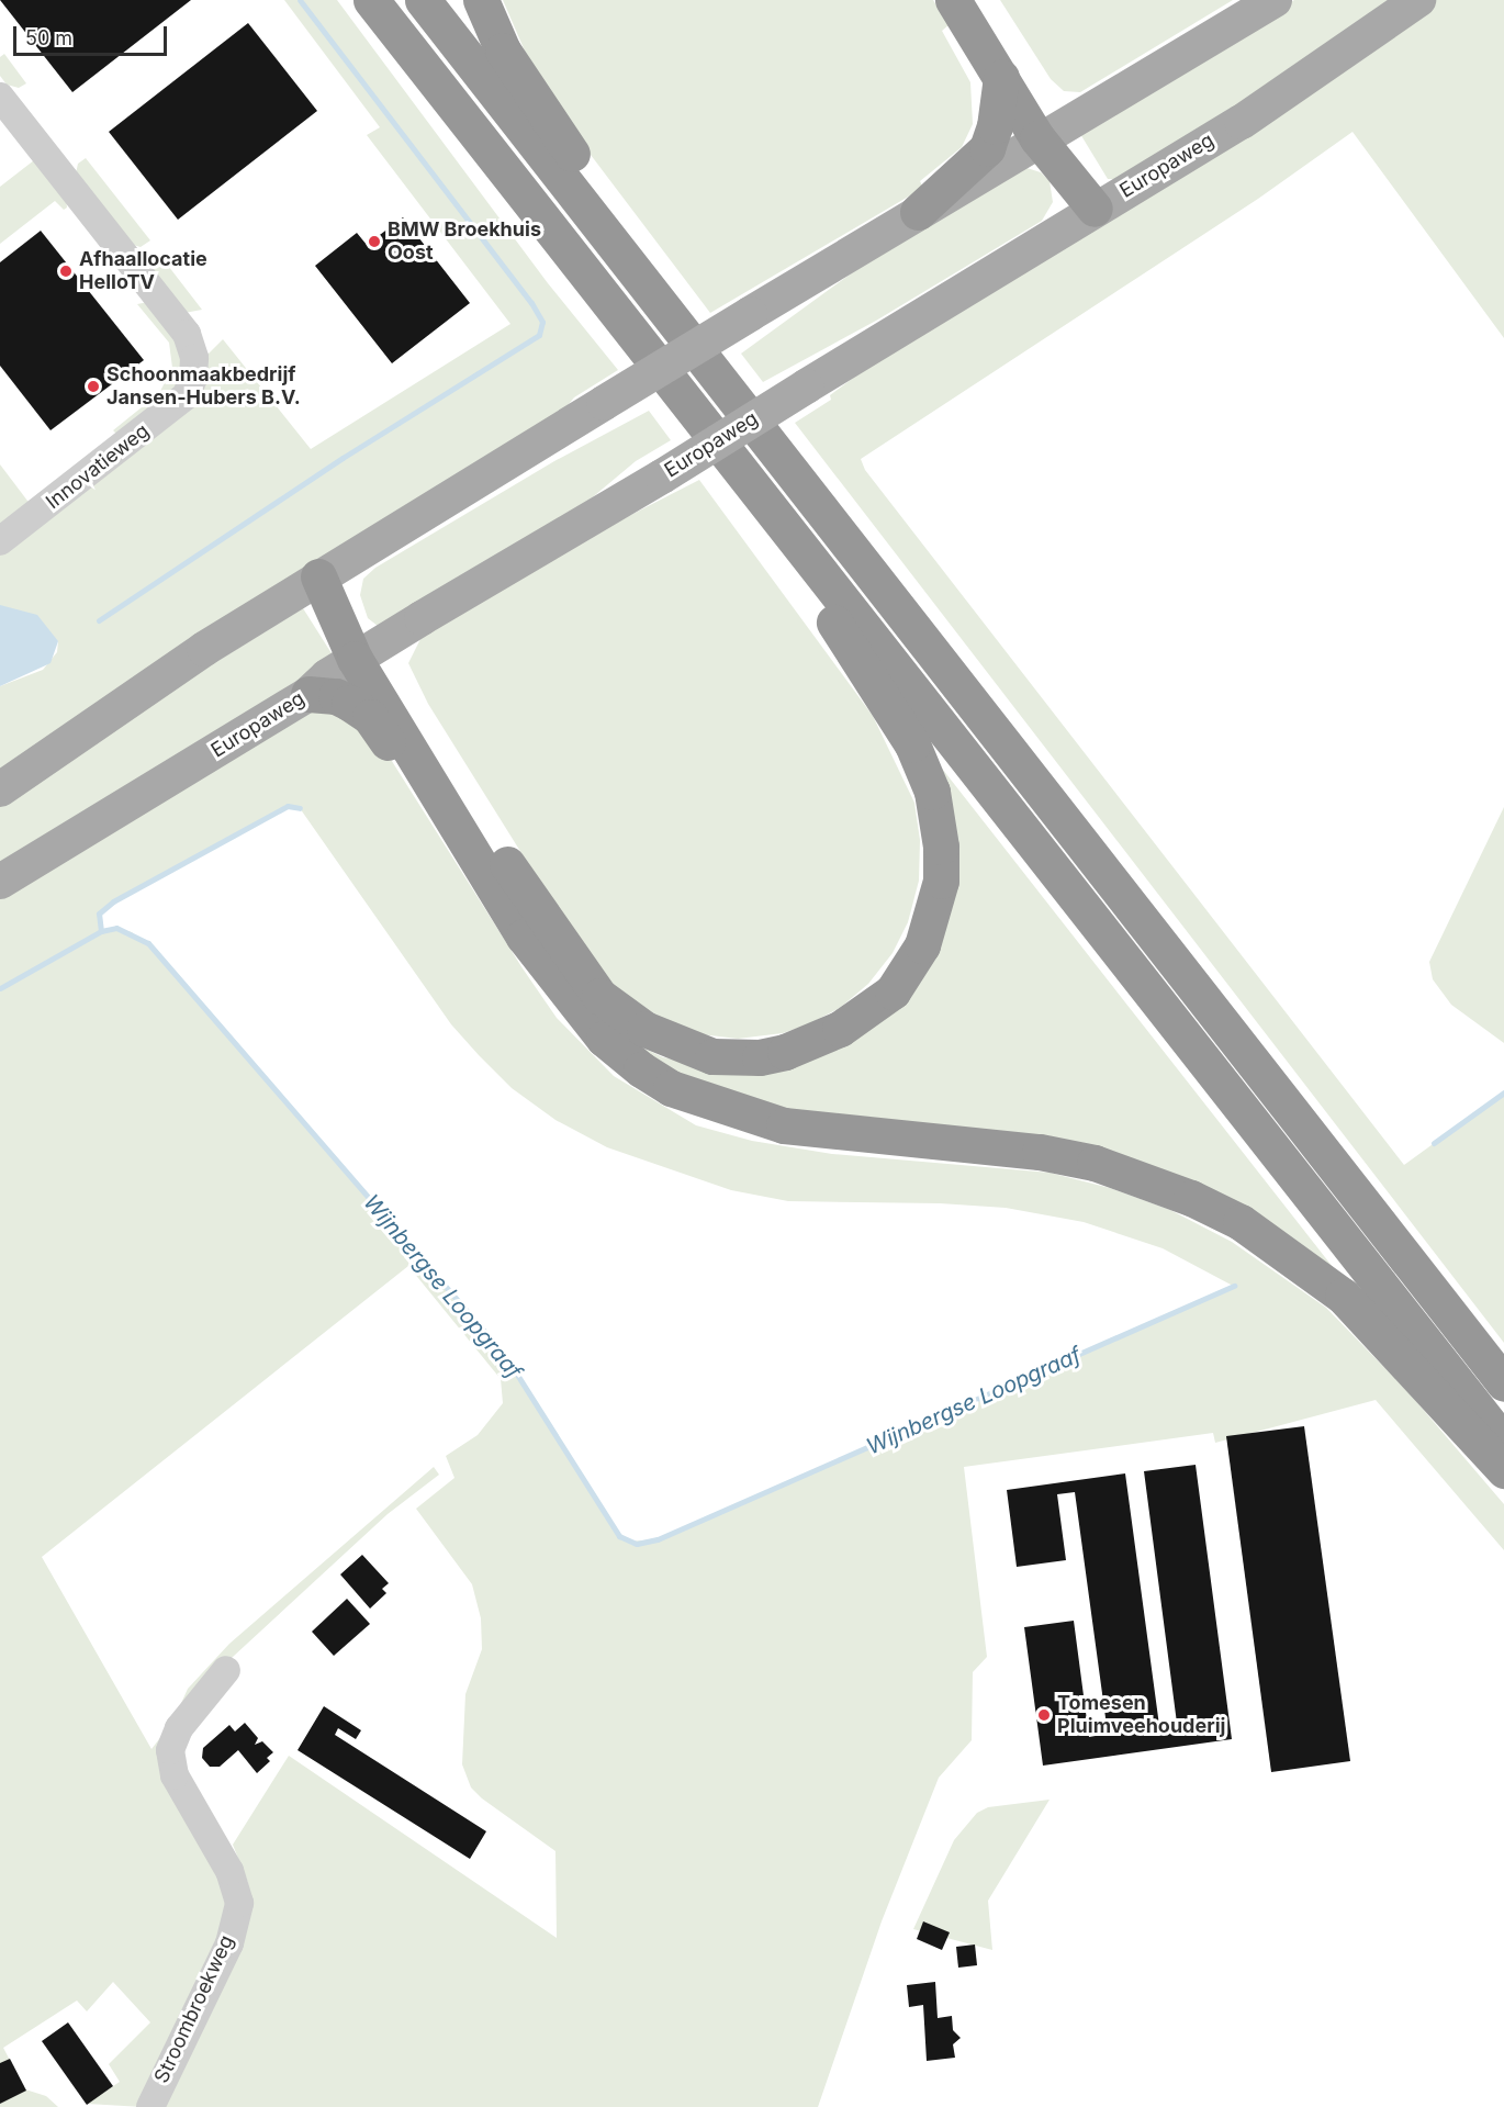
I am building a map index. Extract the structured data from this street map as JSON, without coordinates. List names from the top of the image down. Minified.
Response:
{"streets":{"main road":["Europaweg"],"street":["Innovatieweg","Stroombroekweg"]},"water":["Wijnbergse Loopgraaf"],"places":["BMW Broekhuis Oost","Afhaallocatie HelloTV","Schoonmaakbedrijf Jansen-Hubers B.V.","Tomesen Pluimveehouderij"],"scale_bar":"50 m"}
